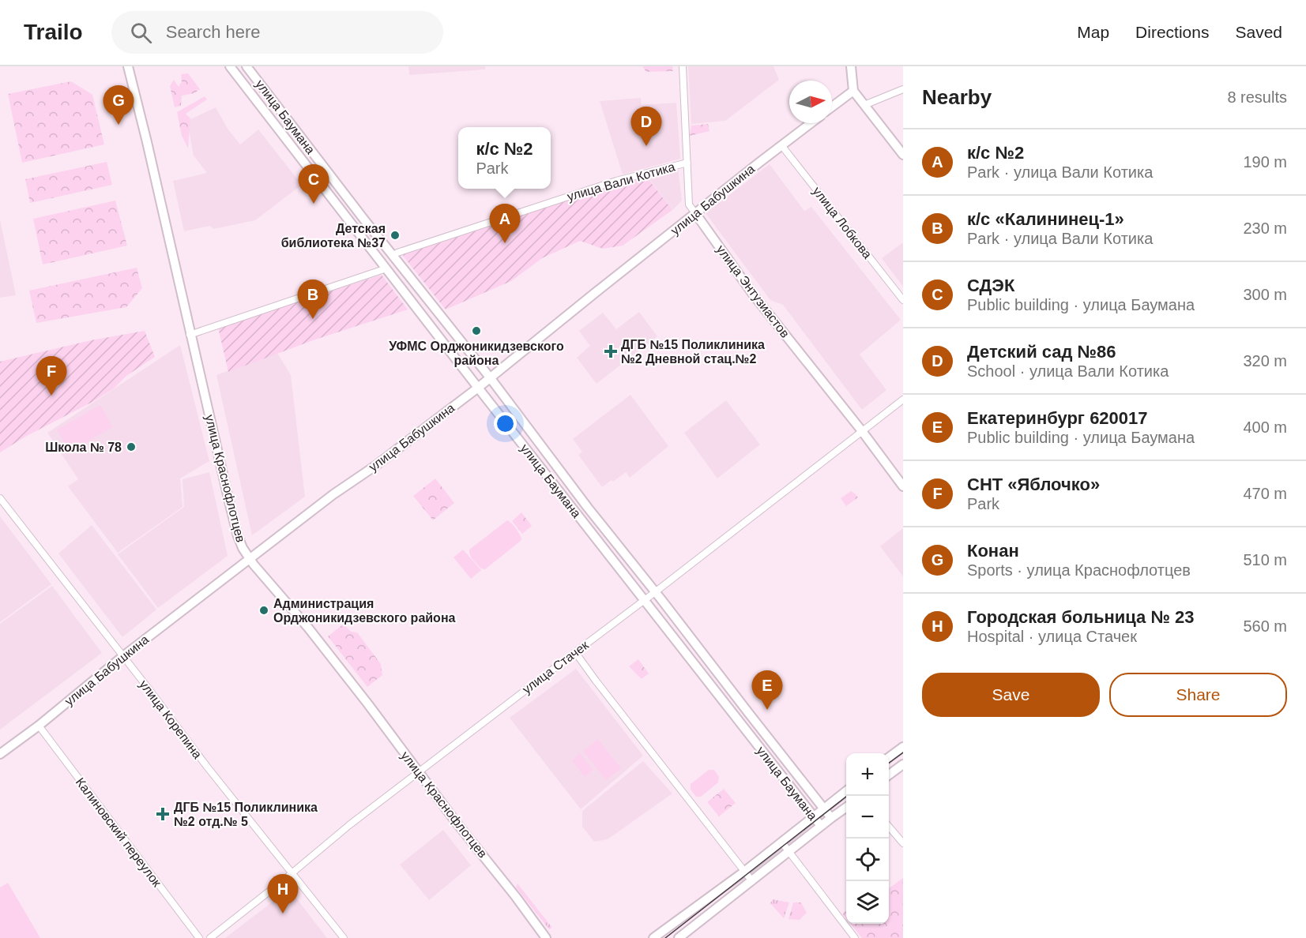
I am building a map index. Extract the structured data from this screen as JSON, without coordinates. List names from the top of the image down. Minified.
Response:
{"streets":{"street":["улица Баумана","улица Вали Котика","улица Бабушкина","улица Лобкова","улица Энтузиастов","улица Краснофлотцев","улица Стачек","улица Корепина","Калиновский переулок"]},"crossings":[["улица Баумана","улица Вали Котика"],["улица Баумана","улица Бабушкина"],["улица Баумана","улица Стачек"],["улица Вали Котика","улица Энтузиастов"],["улица Бабушкина","улица Лобкова"],["улица Бабушкина","улица Энтузиастов"],["улица Бабушкина","улица Краснофлотцев"],["улица Бабушкина","улица Корепина"],["улица Бабушкина","Калиновский переулок"],["улица Энтузиастов","улица Стачек"],["улица Краснофлотцев","улица Стачек"],["улица Стачек","улица Корепина"]],"places":{"other":["Детская библиотека №37","УФМС Орджоникидзевского района","Школа № 78","Администрация Орджоникидзевского района"],"health":["ДГБ №15 Поликлиника №2 Дневной стац.№2","ДГБ №15 Поликлиника №2 отд.№ 5"]},"north":"right","page":{"header":"Trailo","search":"Search here","nav":["Map","Directions","Saved"],"heading":["Nearby","8 results"],"pins":["G","D","C","A","B","F","E","H"],"popup":["к/с №2","Park"],"list":[{"mark":"A","name":"к/с №2","note":"Park · улица Вали Котика","value":"190 m"},{"mark":"B","name":"к/с «Калининец-1»","note":"Park · улица Вали Котика","value":"230 m"},{"mark":"C","name":"СДЭК","note":"Public building · улица Баумана","value":"300 m"},{"mark":"D","name":"Детский сад №86","note":"School · улица Вали Котика","value":"320 m"},{"mark":"E","name":"Екатеринбург 620017","note":"Public building · улица Баумана","value":"400 m"},{"mark":"F","name":"СНТ «Яблочко»","note":"Park","value":"470 m"},{"mark":"G","name":"Конан","note":"Sports · улица Краснофлотцев","value":"510 m"},{"mark":"H","name":"Городская больница № 23","note":"Hospital · улица Стачек","value":"560 m"}],"buttons":["Save","Share"],"map_buttons":["+","−"]}}
